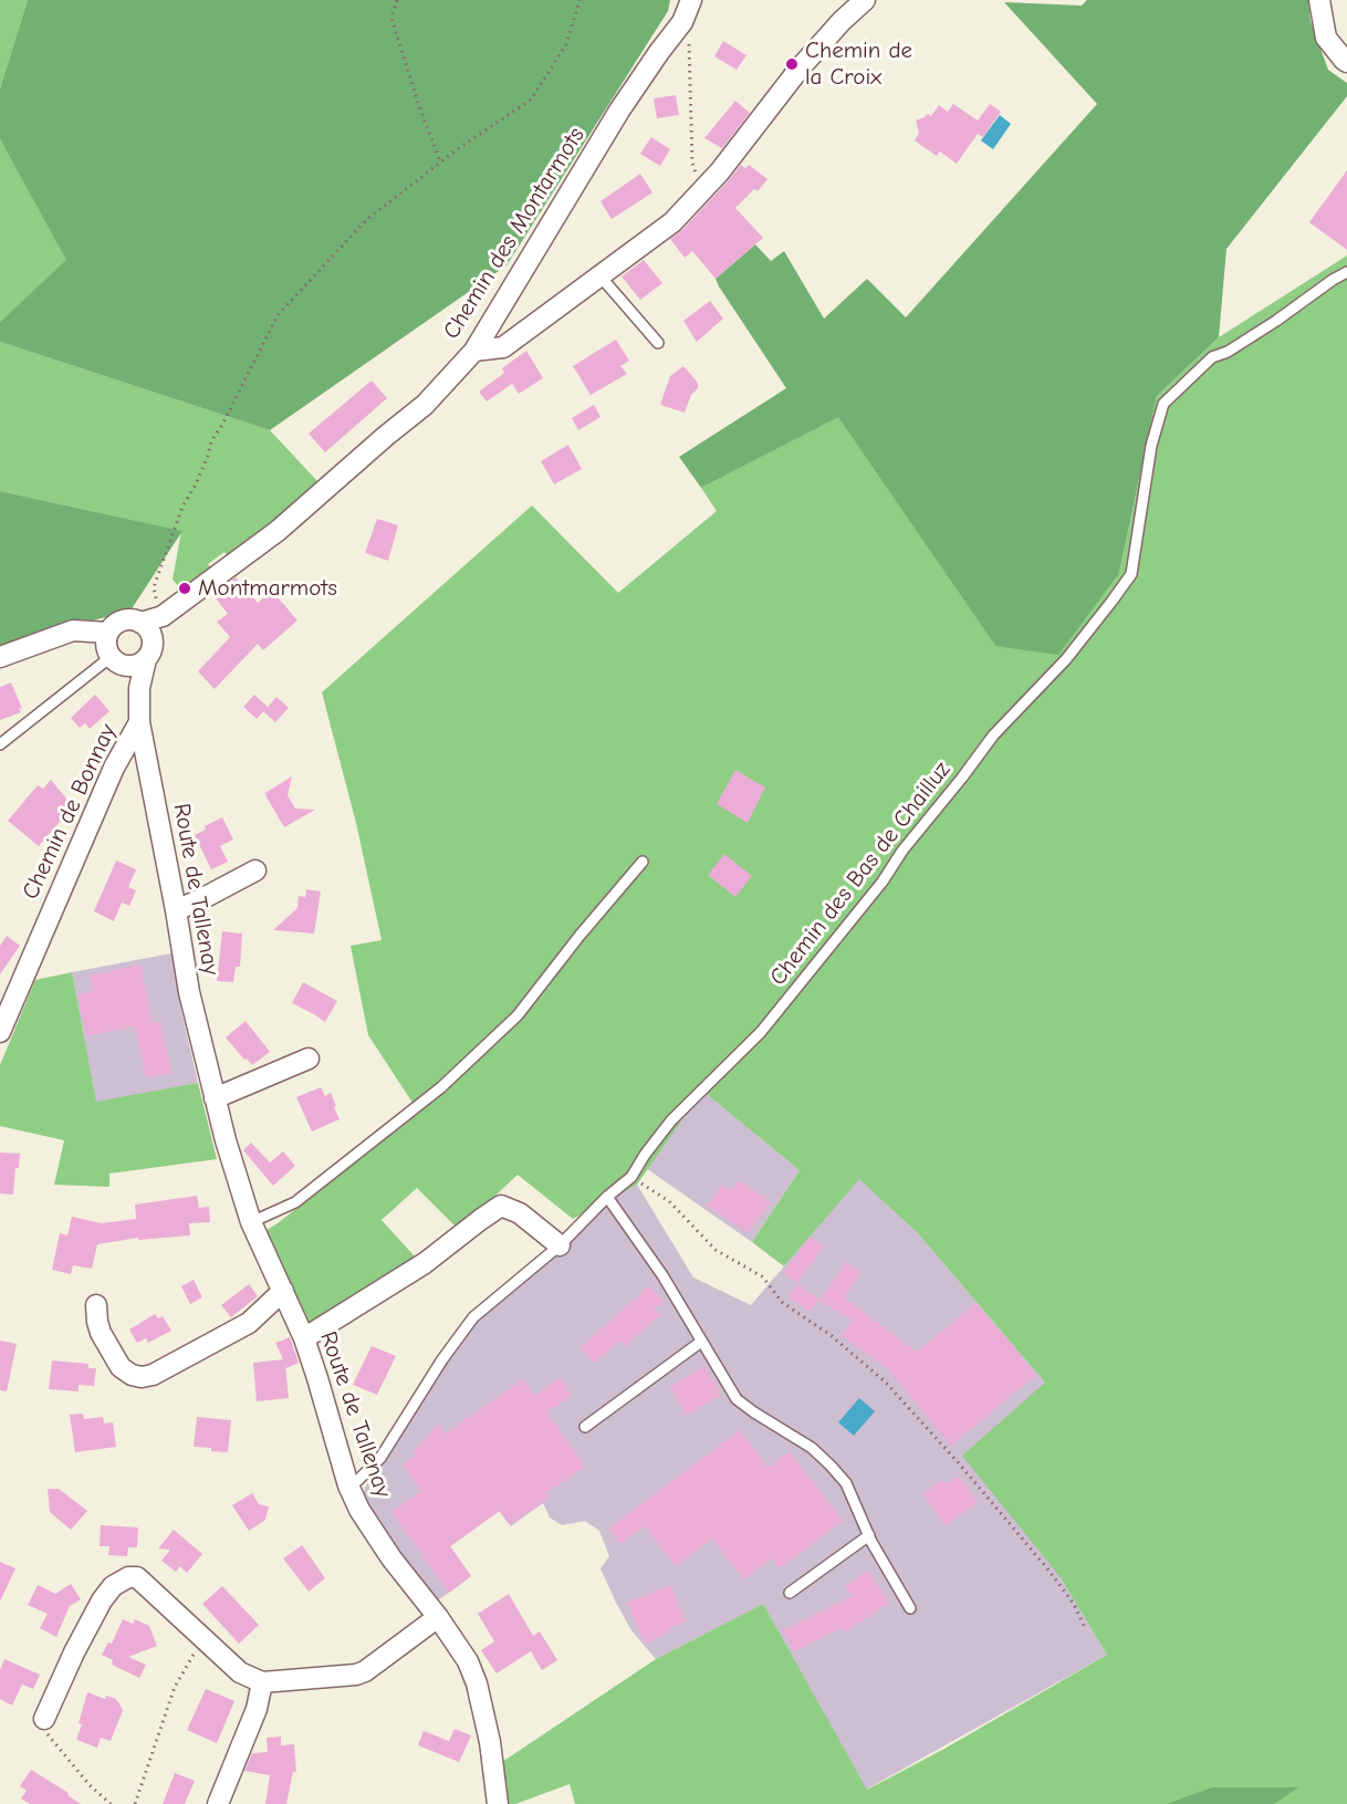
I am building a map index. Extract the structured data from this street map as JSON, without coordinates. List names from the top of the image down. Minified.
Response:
{"streets":{"street":["Chemin des Montarmots","Chemin de Bonnay","Route de Tallenay"],"lane":["Chemin des Bas de Chailluz"]},"crossings":[["Chemin des Montarmots","Route de Tallenay"],["Chemin de Bonnay","Route de Tallenay"],["Chemin des Bas de Chailluz","Route de Tallenay"]],"places":["Chemin de la Croix","Montmarmots"]}
